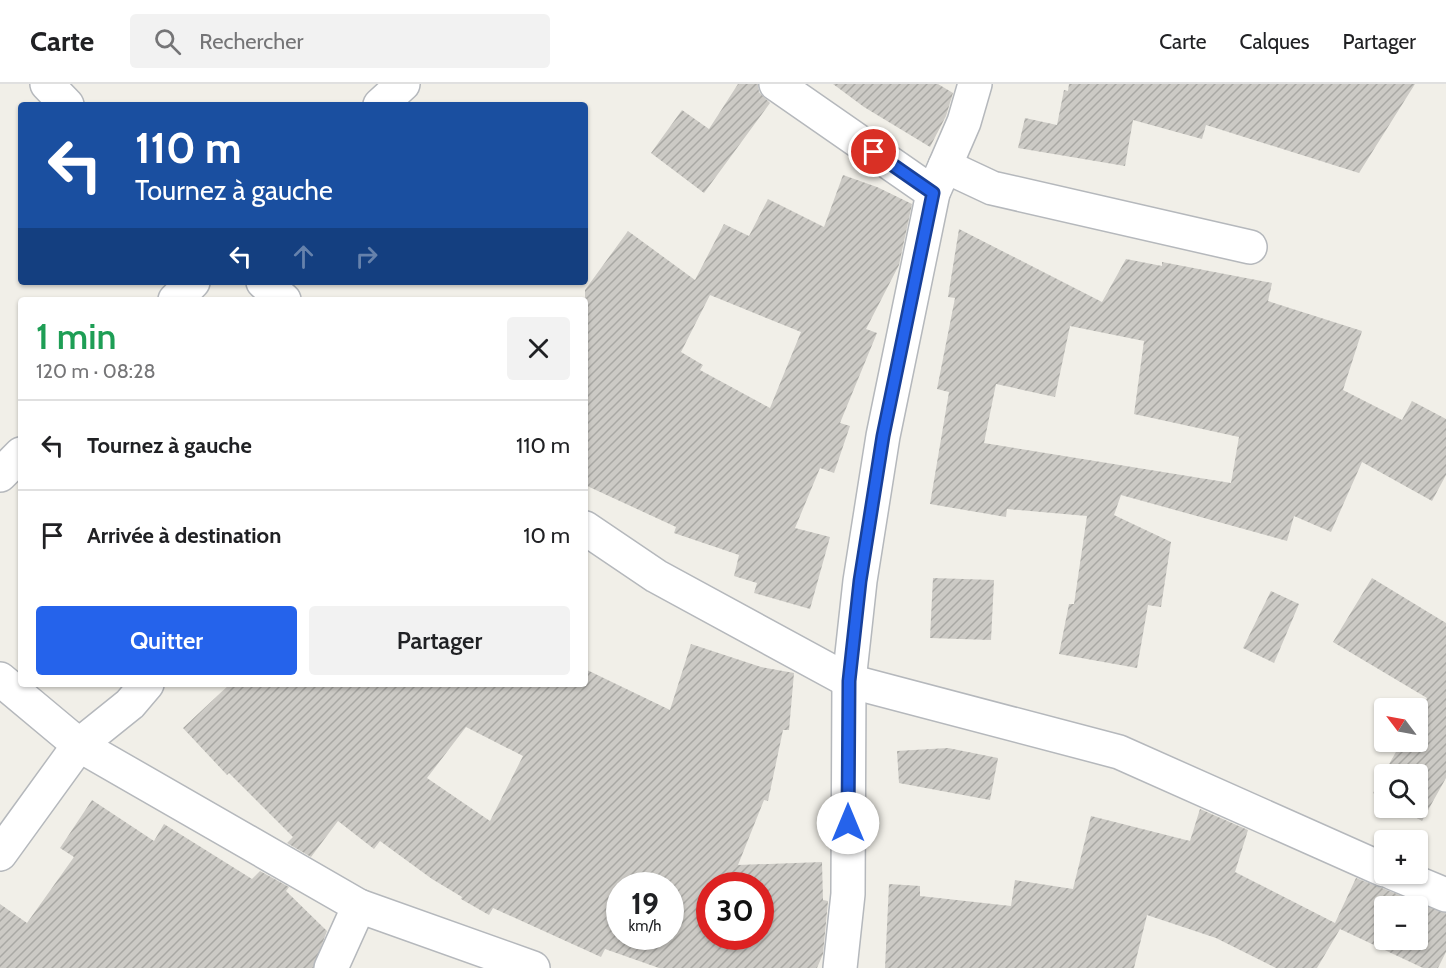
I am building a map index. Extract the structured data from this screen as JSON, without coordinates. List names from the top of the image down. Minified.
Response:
{"north":"top left","page":{"header":"Carte","search":"Rechercher","nav":["Carte","Calques","Partager"],"turn":["110 m","Tournez à gauche"],"heading":["1 min","120 m · 08:28"],"list":[{"name":"Tournez à gauche","value":"110 m"},{"name":"Arrivée à destination","value":"10 m"}],"buttons":["Quitter","Partager"],"map_buttons":["+","−"],"speed":"19 km/h","limit":"30"}}
